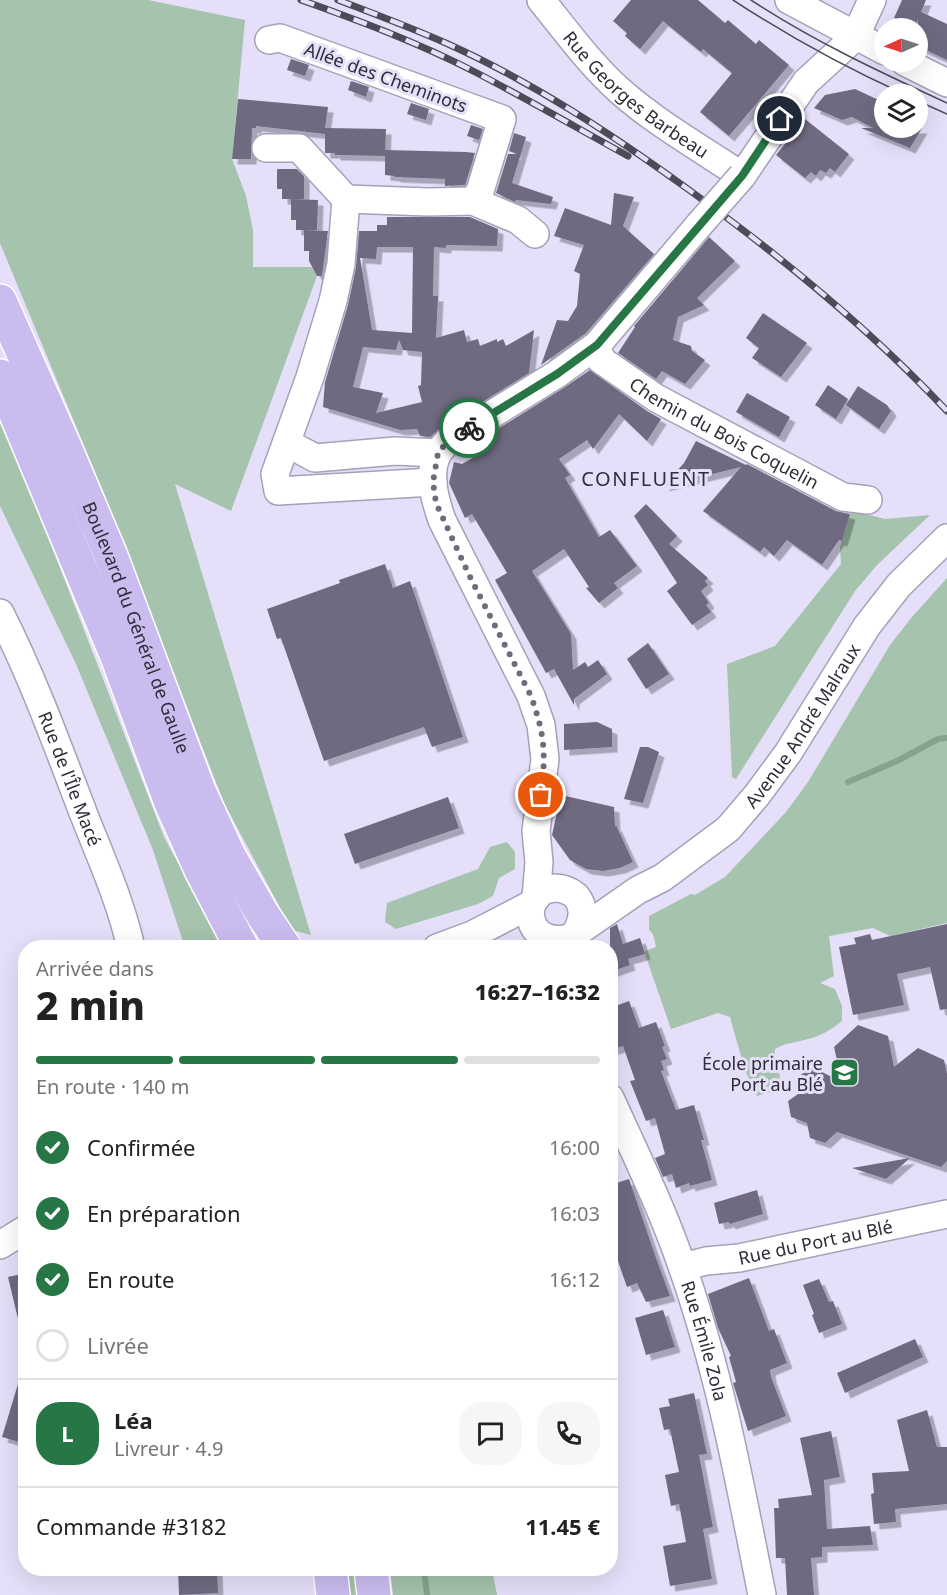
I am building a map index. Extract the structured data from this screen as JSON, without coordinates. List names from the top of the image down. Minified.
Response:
{"streets":{"main road":["Boulevard du Général de Gaulle"],"street":["Allée des Cheminots","Rue Georges Barbeau","Chemin du Bois Coquelin","Avenue André Malraux","Rue de l'Île Macé","Rue du Port au Blé","Rue Émile Zola"]},"crossings":[["Rue du Port au Blé","Rue Émile Zola"]],"districts":["CONFLUENT"],"places":{"school or university":["École primaire Port au Blé"]},"north":"left","page":{"heading":["2 min","Arrivée dans","16:27–16:32"],"panel":["Léa","Livreur · 4.9","Commande #3182","11.45 €"],"bar":"En route · 140 m","list":[["Confirmée","16:00"],["En préparation","16:03"],["En route","16:12"],"Livrée"],"round":"L"}}
